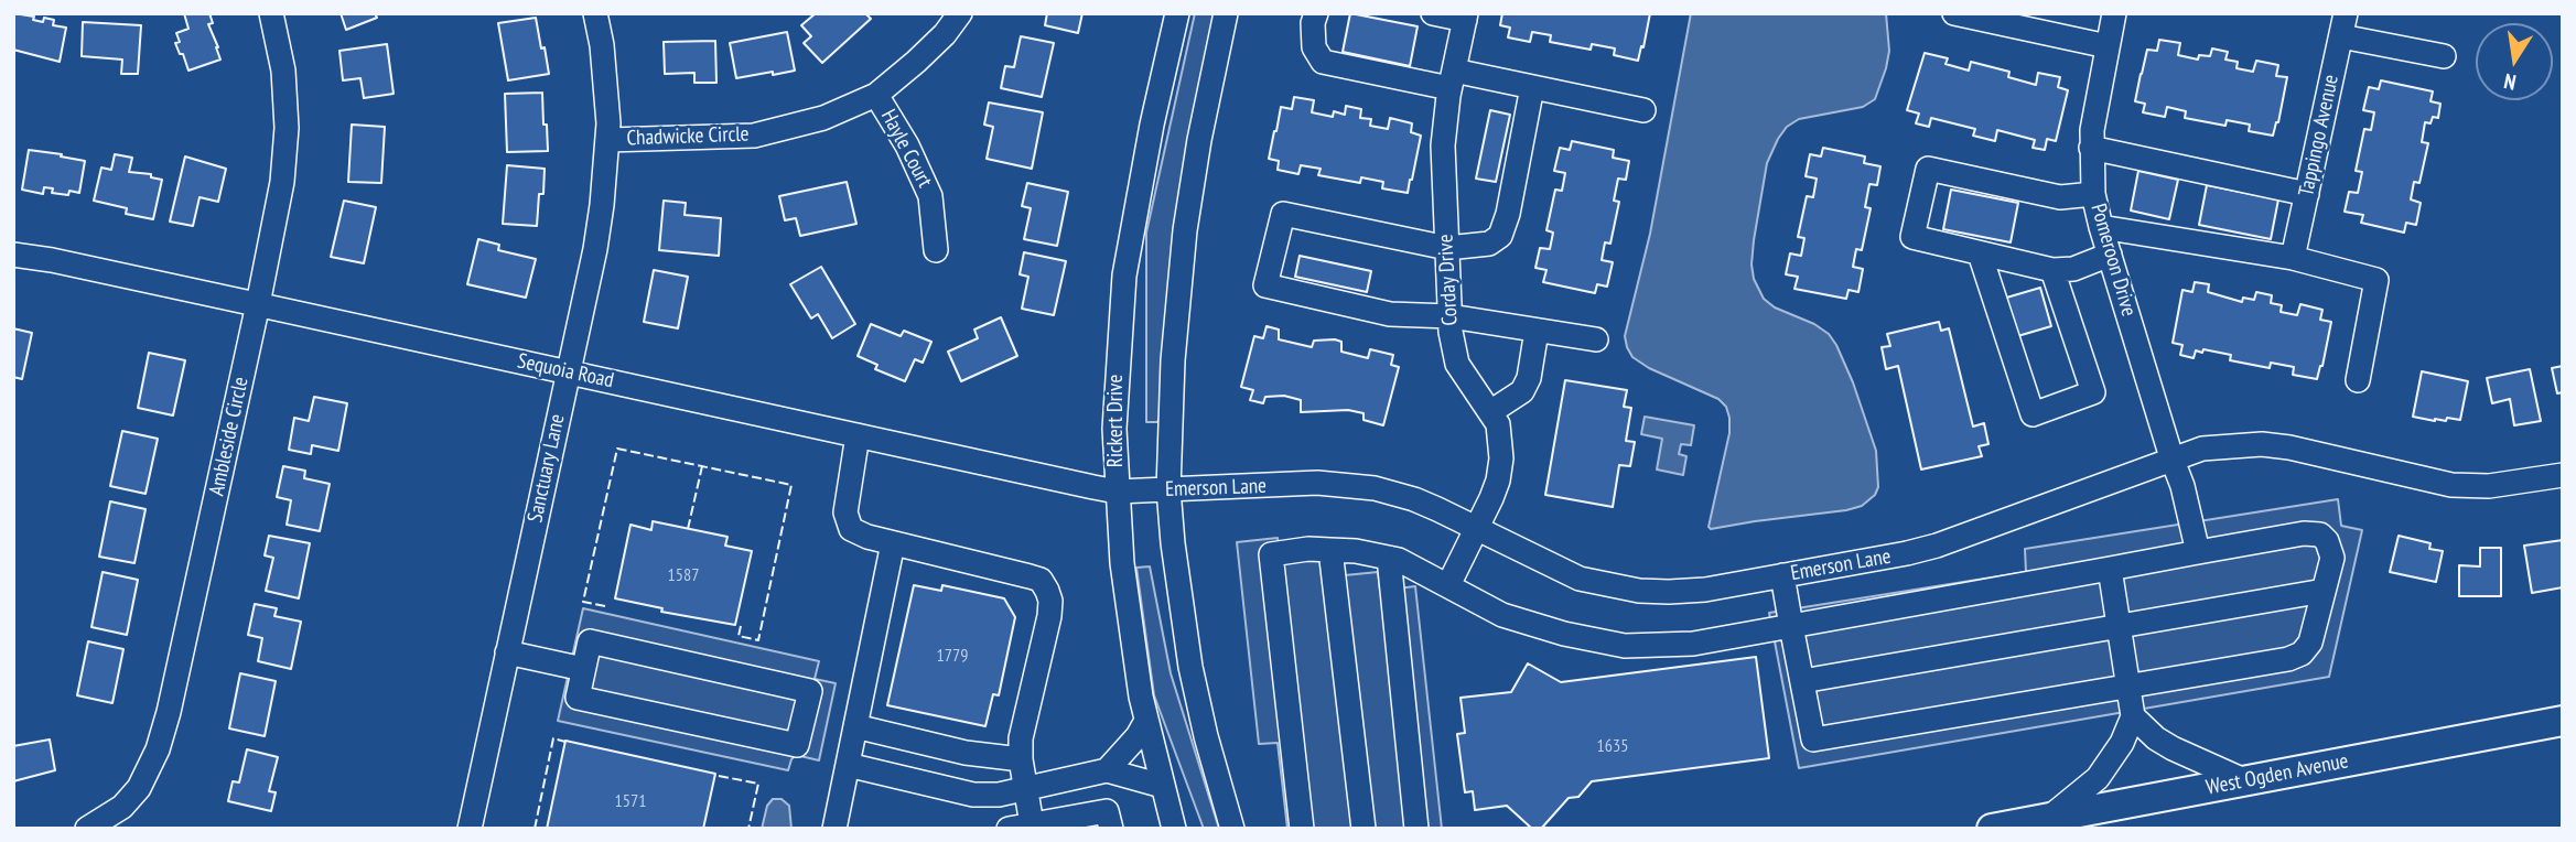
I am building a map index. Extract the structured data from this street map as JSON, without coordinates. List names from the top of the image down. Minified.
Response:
{"streets":{"main road":["West Ogden Avenue"],"street":["Tappingo Avenue","Chadwicke Circle","Hayle Court","Pomeroon Drive","Corday Drive","Sequoia Road","Rickert Drive","Ambleside Circle","Sanctuary Lane","Emerson Lane"]},"crossings":[["Chadwicke Circle","Hayle Court"],["Chadwicke Circle","Sanctuary Lane"],["Pomeroon Drive","Emerson Lane"],["Corday Drive","Emerson Lane"],["Sequoia Road","Rickert Drive"],["Sequoia Road","Ambleside Circle"],["Sequoia Road","Sanctuary Lane"],["Sequoia Road","Emerson Lane"],["Rickert Drive","Emerson Lane"]],"house_numbers":["1587","1779","1635","1571"],"north":"bottom"}
